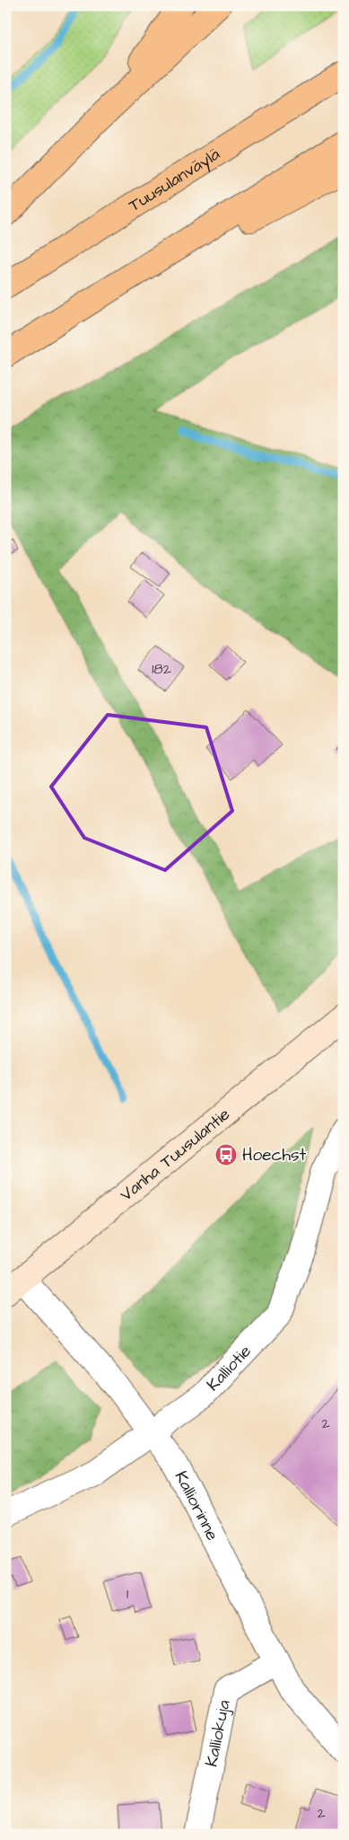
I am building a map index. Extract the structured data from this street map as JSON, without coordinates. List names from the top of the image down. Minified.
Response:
{"streets":{"highway":["Tuusulanväylä"],"main road":["Vanha Tuusulantie"],"street":["Kalliotie","Kalliorinne","Kalliokuja"]},"crossings":[["Vanha Tuusulantie","Kalliorinne"],["Kalliotie","Kalliorinne"],["Kalliorinne","Kalliokuja"]],"places":{"bus stop":["Hoechst"]},"house_numbers":["182","2","1","2"]}
